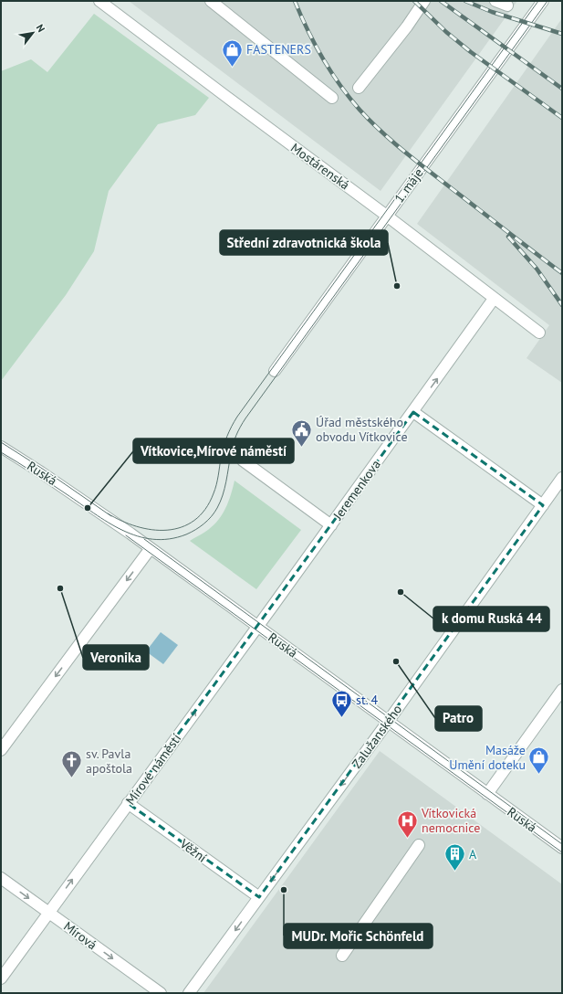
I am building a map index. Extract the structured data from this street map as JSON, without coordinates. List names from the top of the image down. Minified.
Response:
{"streets":{"street":["Mostárenská","1. máje","Ruská","Jeremenkova","Zalužanského","Mírové náměstí","Věžní","Mírová"]},"crossings":[["Mostárenská","1. máje"],["Mostárenská","Jeremenkova"],["Ruská","Jeremenkova"],["Ruská","Zalužanského"],["Ruská","Mírové náměstí"],["Jeremenkova","Mírové náměstí"],["Zalužanského","Věžní"],["Mírové náměstí","Věžní"],["Mírové náměstí","Mírová"]],"one_way":["Zalužanského","Mírové náměstí","Mírová"],"places":{"shop":["FASTENERS","Masáže Umění doteku"],"other":["Střední zdravotnická škola","Vítkovice,Mírové náměstí","Veronika","k domu Ruská 44","Patro","MUDr. Mořic Schönfeld"],"public building":["Úřad městského obvodu Vítkovice"],"bus stop":["st. 4"],"church":["sv. Pavla apoštola"],"hospital":["Vítkovická nemocnice"],"building":["A"]},"north":"top right"}
